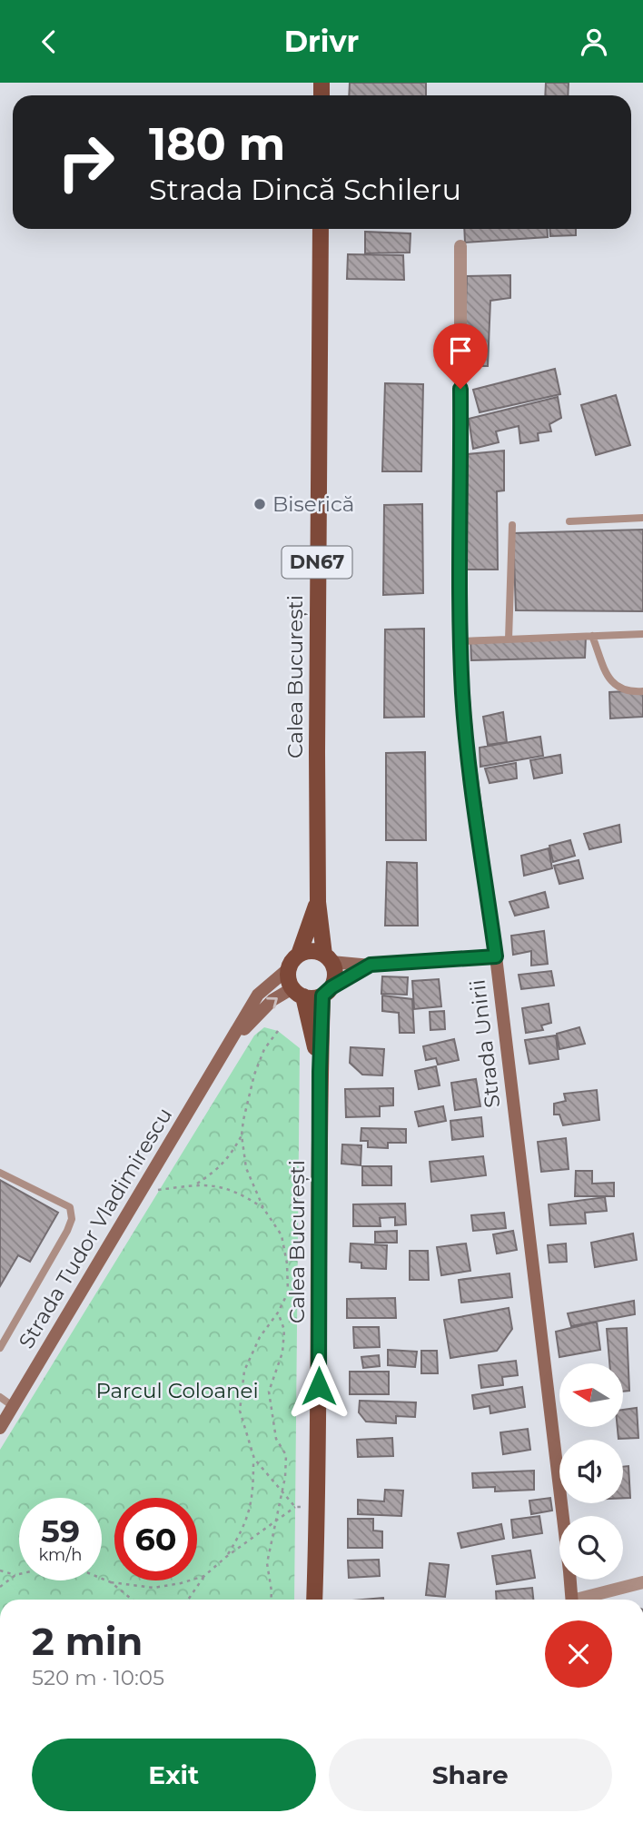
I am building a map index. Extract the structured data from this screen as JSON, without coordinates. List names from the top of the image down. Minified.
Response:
{"streets":{"main road":["DN67","Calea București","Strada Unirii","Strada Tudor Vladimirescu"]},"crossings":[["Calea București","Strada Tudor Vladimirescu"]],"parks":["Parcul Coloanei"],"places":["Biserică"],"north":"left","page":{"header":"Drivr","turn":["180 m","Strada Dincă Schileru"],"speed":"59 km/h","limit":"60","heading":["2 min","520 m · 10:05"],"buttons":["Exit","Share"]}}
